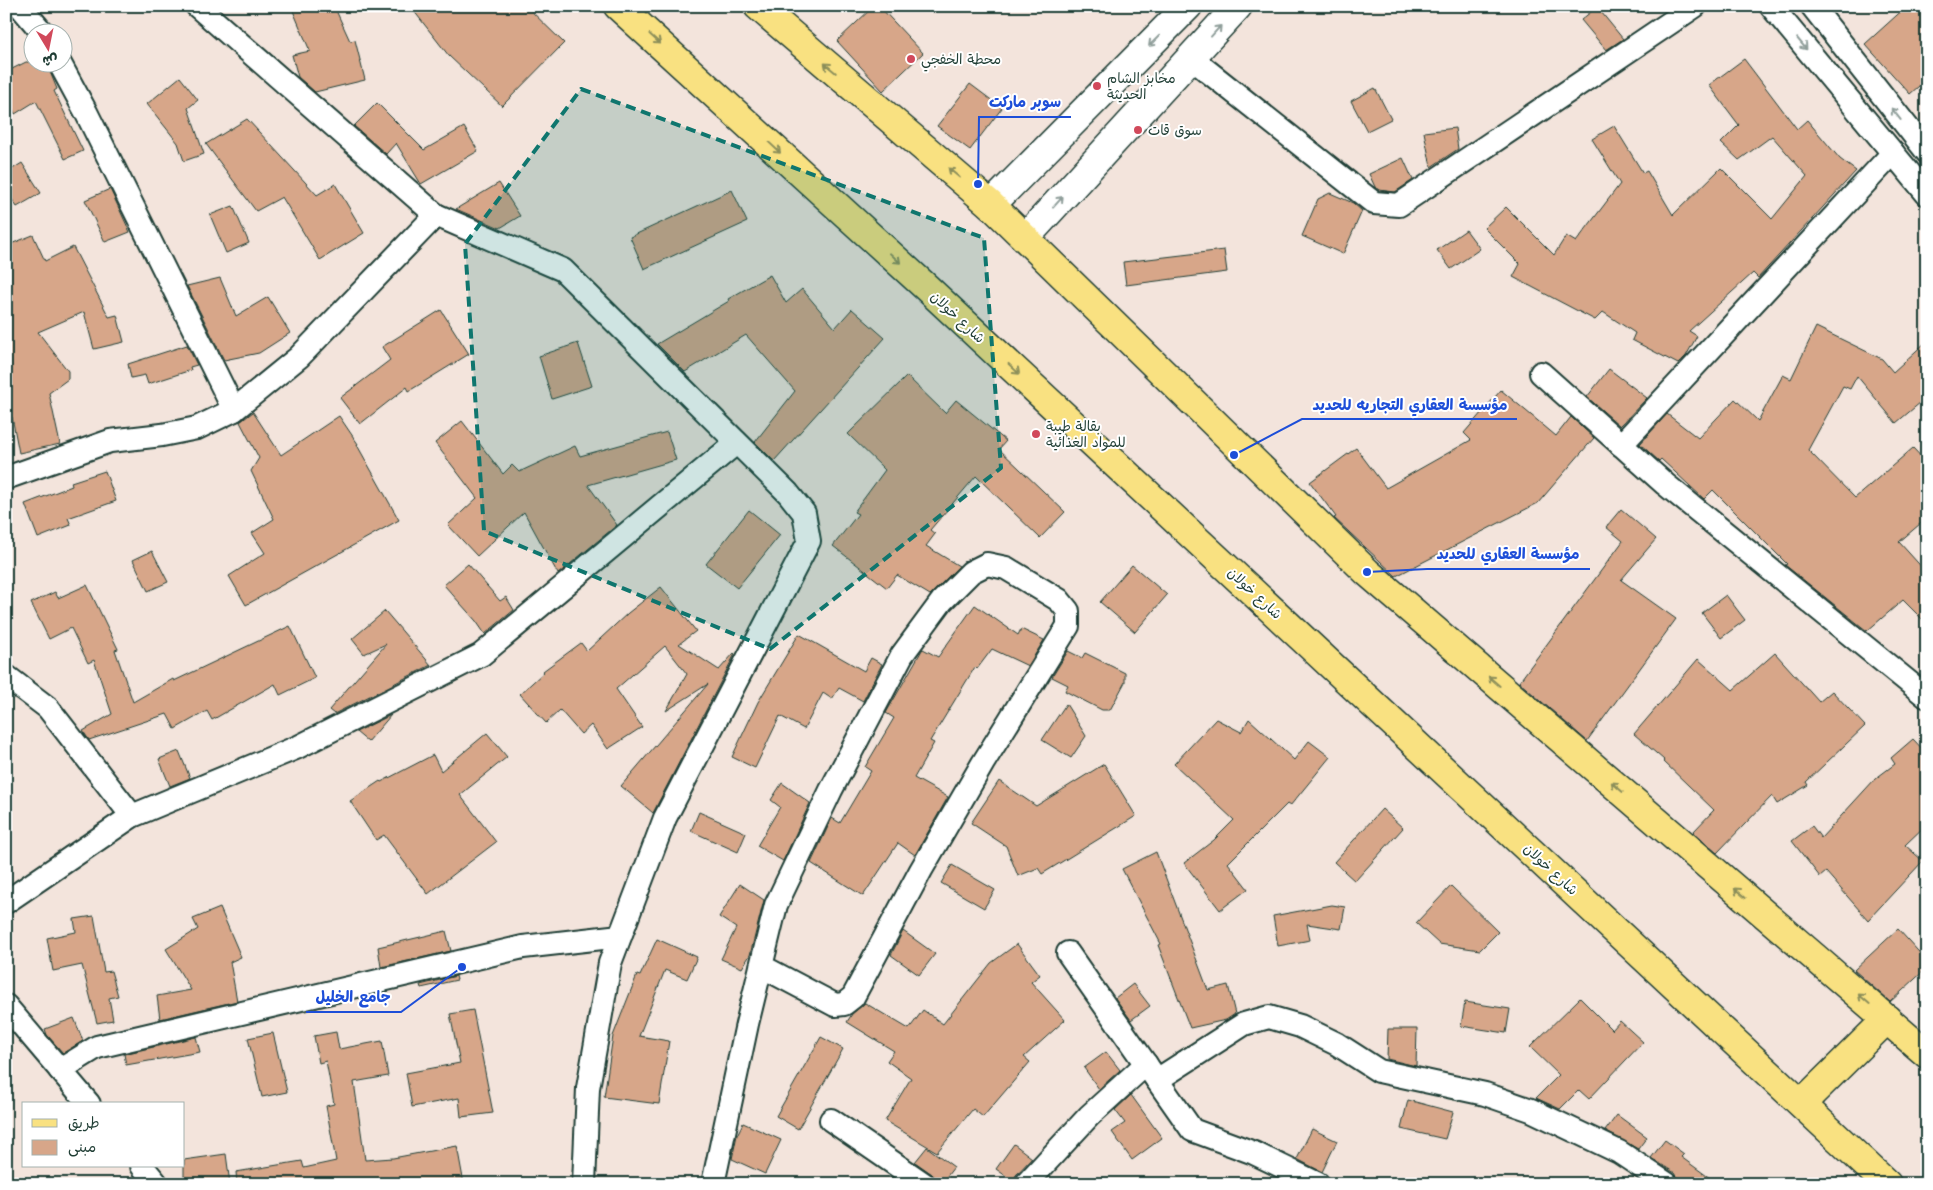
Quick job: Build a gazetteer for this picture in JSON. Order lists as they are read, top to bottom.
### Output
{
  "streets": {
    "main road": ["شارع خولان"]
  },
  "places": [
    "محطة الخفجي",
    "مخابز الشام الحديثة",
    "سوق قات",
    "سوبر ماركت",
    "بقالة طيبة للمواد الغذائية",
    "مؤسسة العقاري التجاريه للحديد",
    "مؤسسة العقاري للحديد",
    "جامع الخليل"
  ],
  "legend": ["طريق", "مبنى"],
  "north": "bottom"
}
